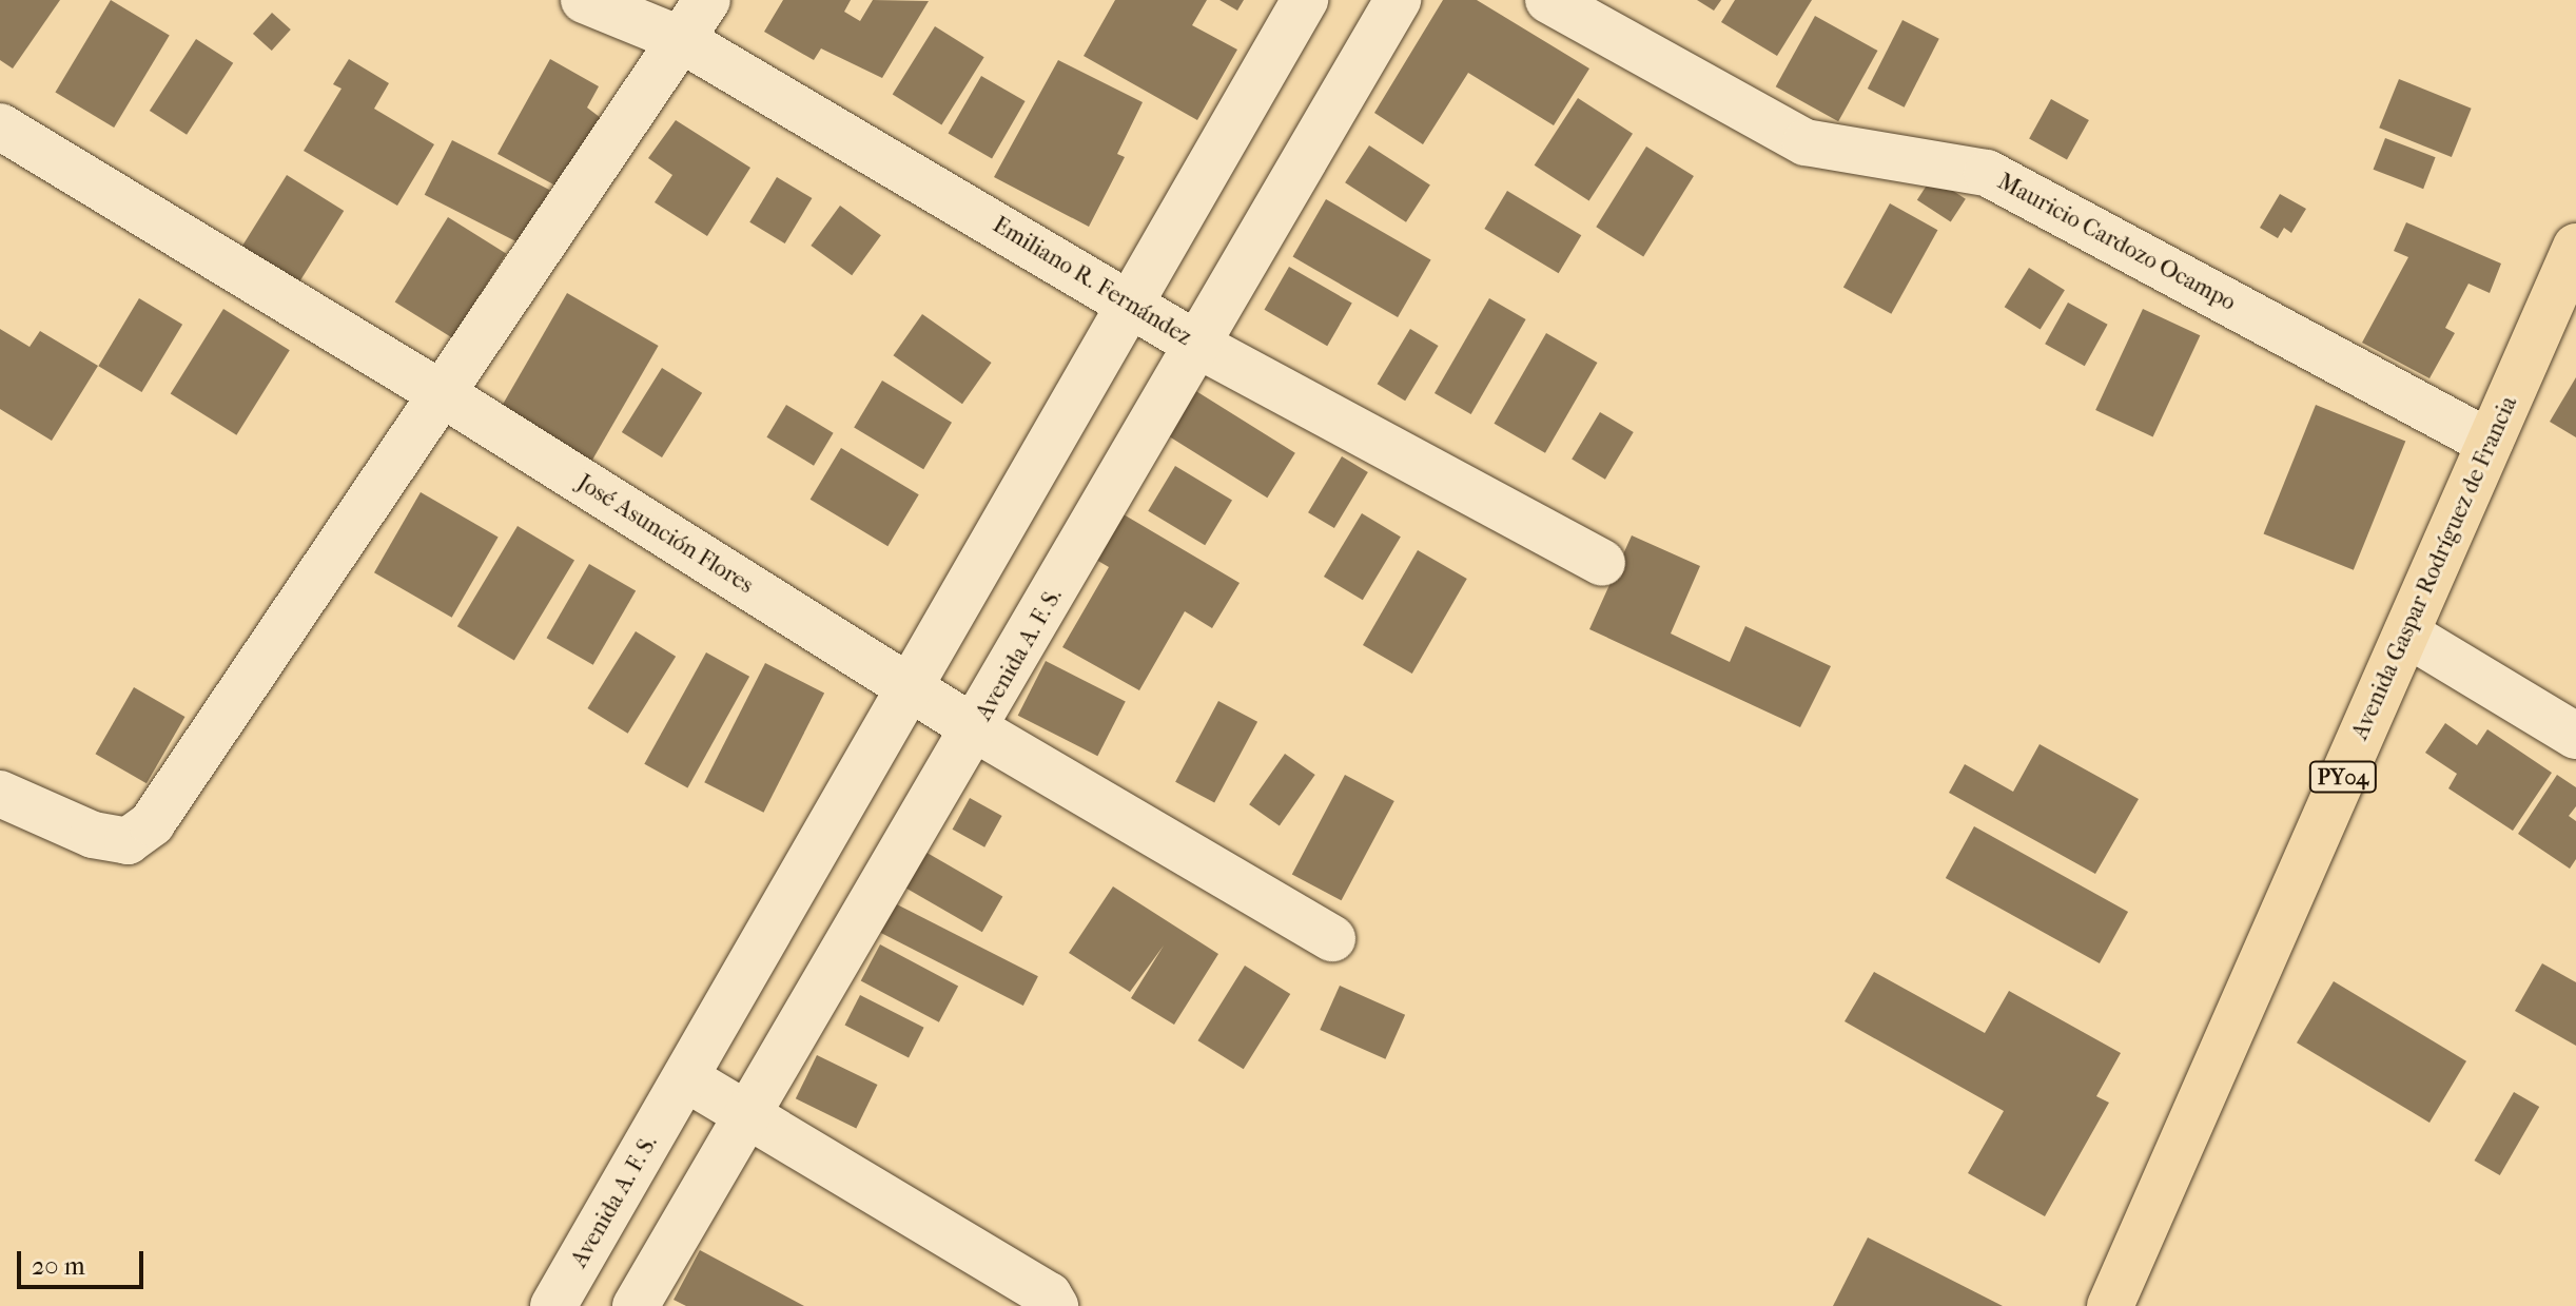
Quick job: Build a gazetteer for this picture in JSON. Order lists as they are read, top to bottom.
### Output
{
  "streets": {
    "main road": ["Avenida Gaspar Rodríguez de Francia", "PY04"],
    "street": [
      "Mauricio Cardozo Ocampo",
      "Emiliano R. Fernández",
      "José Asunción Flores",
      "Avenida A. F. S."
    ]
  },
  "crossings": [
    ["Mauricio Cardozo Ocampo", "Avenida Gaspar Rodríguez de Francia"],
    ["Emiliano R. Fernández", "Avenida A. F. S."],
    ["José Asunción Flores", "Avenida A. F. S."]
  ],
  "scale_bar": "20 m"
}
